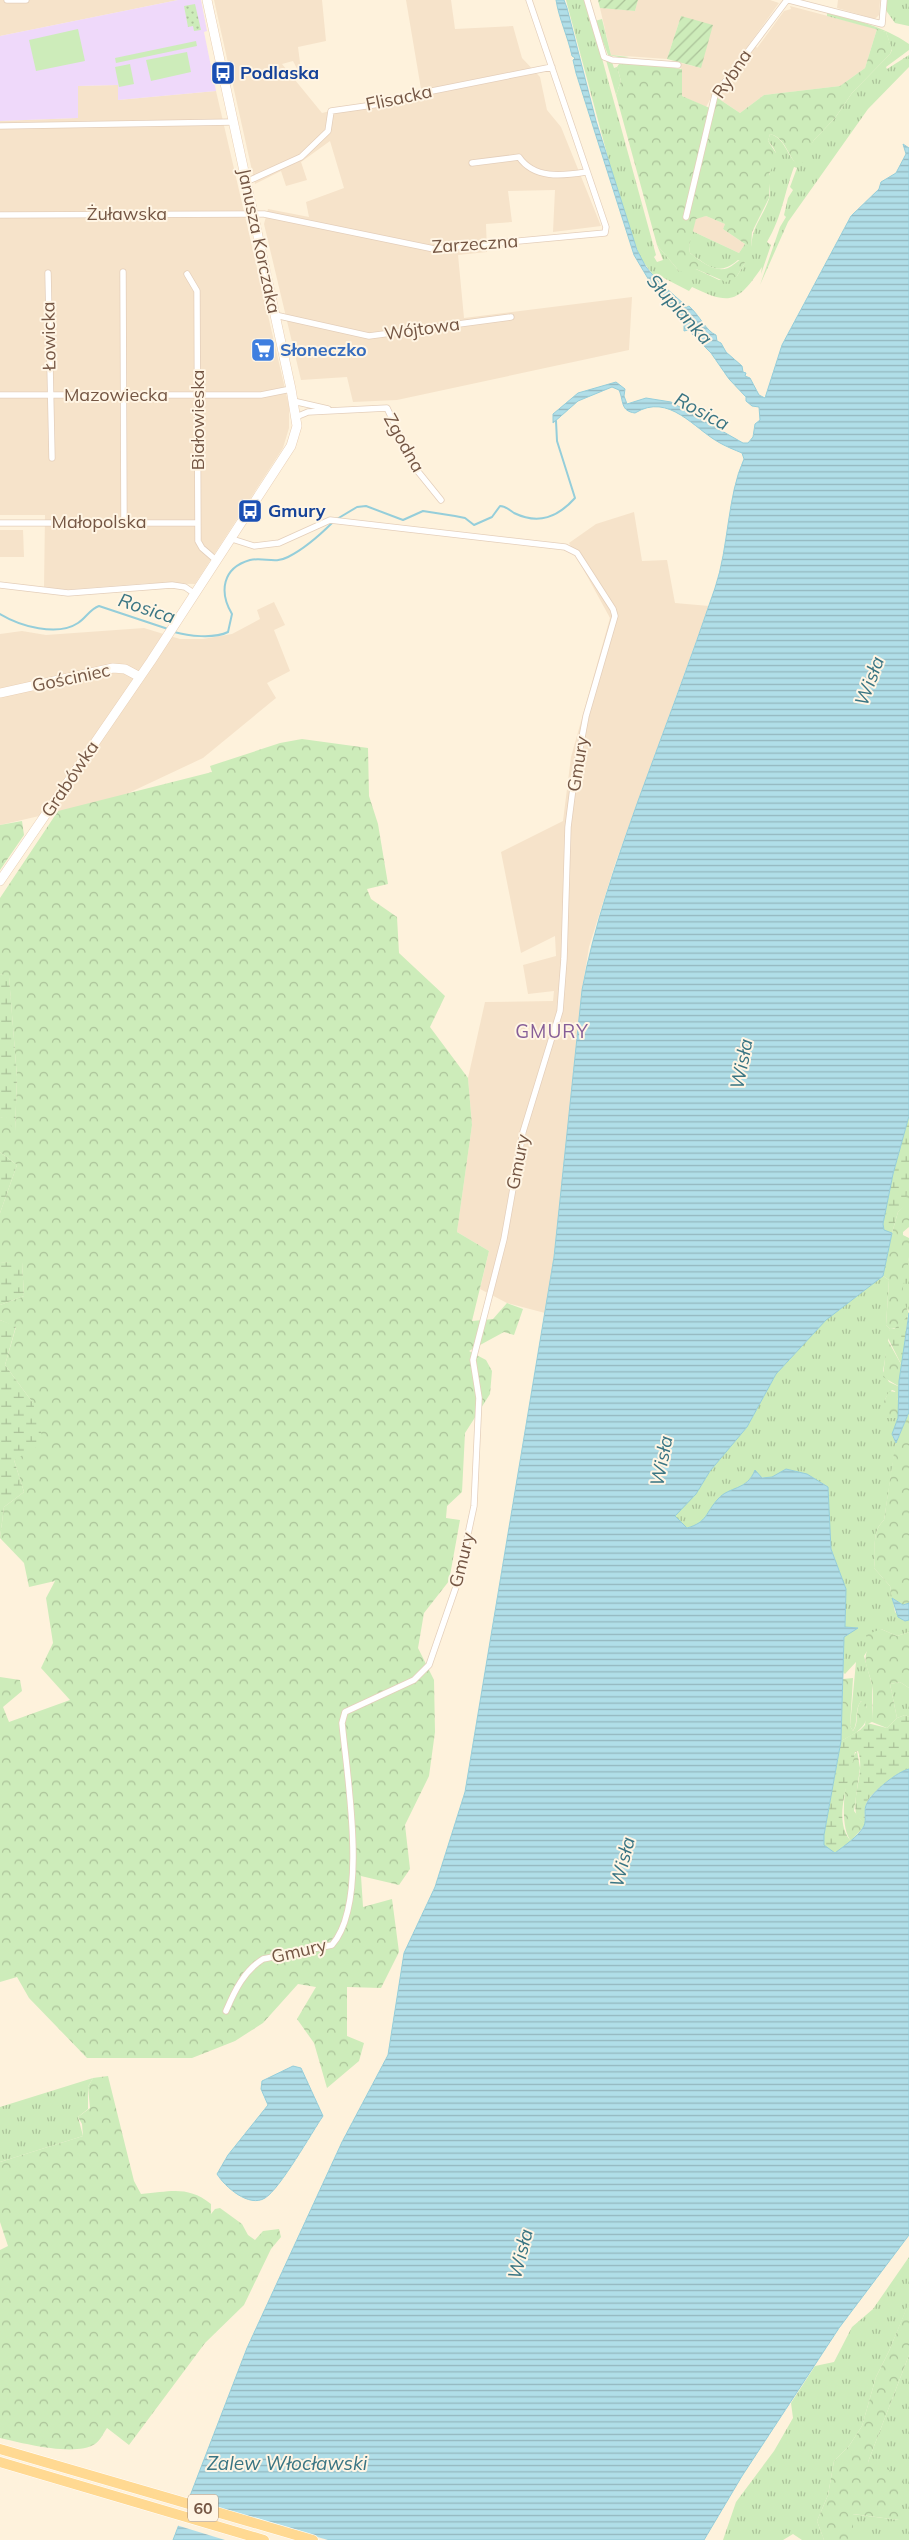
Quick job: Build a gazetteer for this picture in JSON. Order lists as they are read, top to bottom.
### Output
{
  "streets": {
    "main road": ["60"],
    "street": [
      "Rybna",
      "Flisacka",
      "Żuławska",
      "Janusza Korczaka",
      "Zarzeczna",
      "Wójtowa",
      "Łowicka",
      "Mazowiecka",
      "Białowieska",
      "Zgodna",
      "Małopolska",
      "Gościniec",
      "Gmury",
      "Grabówka"
    ]
  },
  "crossings": [
    ["Flisacka", "Janusza Korczaka"],
    ["Flisacka", "Zarzeczna"],
    ["Żuławska", "Janusza Korczaka"],
    ["Żuławska", "Zarzeczna"],
    ["Janusza Korczaka", "Zarzeczna"],
    ["Janusza Korczaka", "Wójtowa"],
    ["Janusza Korczaka", "Mazowiecka"],
    ["Janusza Korczaka", "Białowieska"],
    ["Janusza Korczaka", "Zgodna"],
    ["Janusza Korczaka", "Gościniec"],
    ["Janusza Korczaka", "Gmury"],
    ["Janusza Korczaka", "Grabówka"],
    ["Łowicka", "Mazowiecka"],
    ["Mazowiecka", "Białowieska"],
    ["Białowieska", "Małopolska"],
    ["Gościniec", "Grabówka"]
  ],
  "districts": ["GMURY"],
  "water": [
    "Słupianka",
    "Rosica",
    "Wisła",
    "Zalew Włocławski"
  ],
  "places": {
    "bus stop": ["Podlaska", "Gmury"],
    "supermarket": ["Słoneczko"]
  }
}
